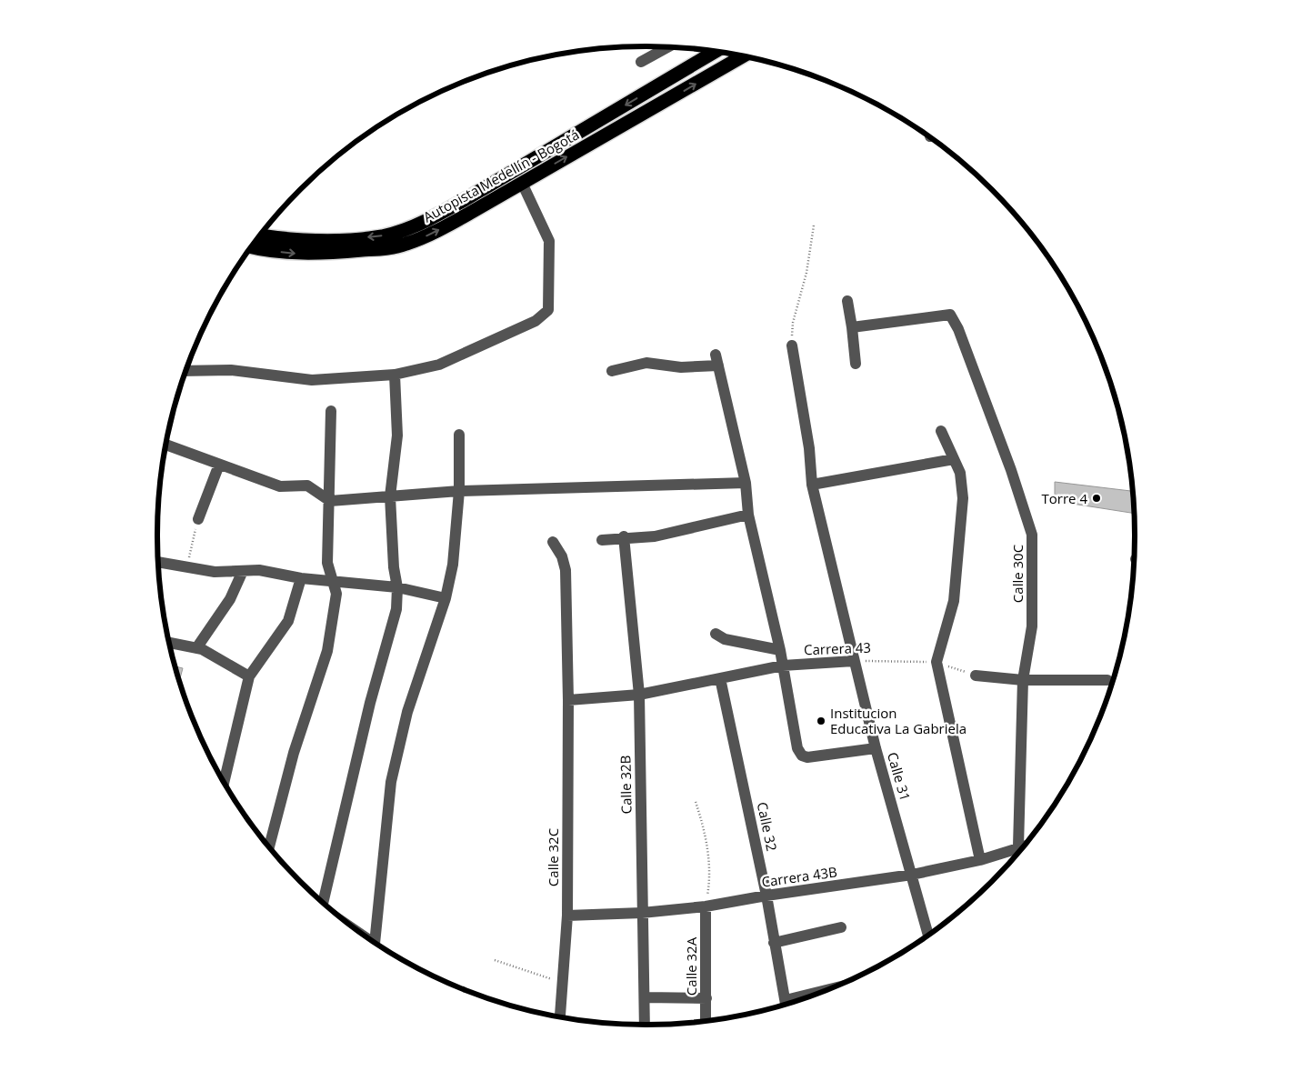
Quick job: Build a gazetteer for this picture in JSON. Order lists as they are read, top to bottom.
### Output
{
  "streets": {
    "highway": ["Autopista Medellín - Bogotá"],
    "street": [
      "Calle 30C",
      "Carrera 43",
      "Calle 31",
      "Calle 32B",
      "Calle 32",
      "Calle 32C",
      "Carrera 43B",
      "Calle 32A"
    ]
  },
  "crossings": [
    ["Calle 30C", "Carrera 43B"],
    ["Carrera 43", "Calle 31"],
    ["Carrera 43", "Calle 32B"],
    ["Carrera 43", "Calle 32"],
    ["Carrera 43", "Calle 32C"],
    ["Calle 31", "Carrera 43B"],
    ["Calle 32B", "Carrera 43B"],
    ["Calle 32", "Carrera 43B"],
    ["Calle 32C", "Carrera 43B"],
    ["Carrera 43B", "Calle 32A"]
  ],
  "places": ["Torre 4", "Institucion Educativa La Gabriela"]
}
